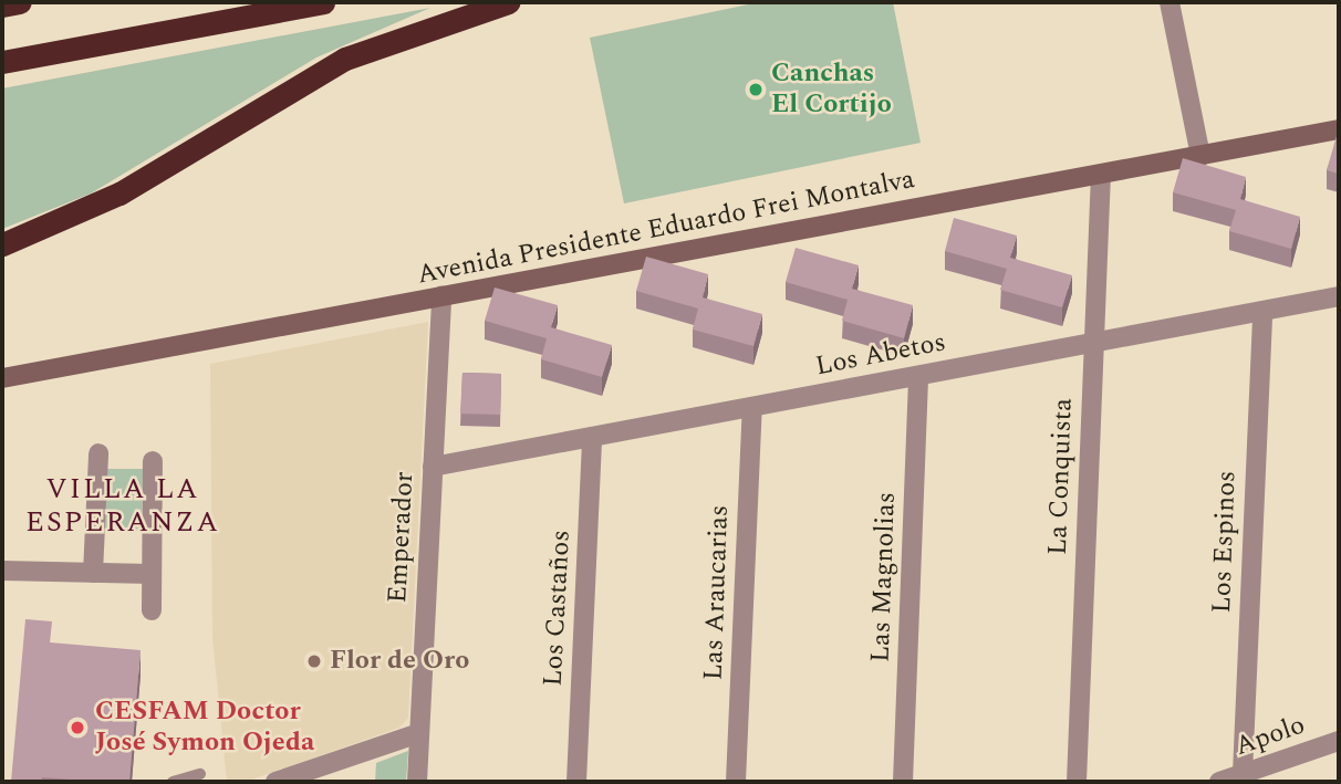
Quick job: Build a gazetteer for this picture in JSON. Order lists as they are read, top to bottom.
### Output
{
  "streets": {
    "main road": ["Avenida Presidente Eduardo Frei Montalva"],
    "street": [
      "Los Abetos",
      "La Conquista",
      "Emperador",
      "Los Espinos",
      "Las Magnolias",
      "Las Araucarias",
      "Los Castaños",
      "Apolo"
    ]
  },
  "crossings": [
    ["Avenida Presidente Eduardo Frei Montalva", "La Conquista"],
    ["Avenida Presidente Eduardo Frei Montalva", "Emperador"],
    ["Los Abetos", "La Conquista"],
    ["Los Abetos", "Emperador"],
    ["Los Abetos", "Los Espinos"],
    ["Los Abetos", "Las Magnolias"],
    ["Los Abetos", "Las Araucarias"],
    ["Los Abetos", "Los Castaños"],
    ["Los Espinos", "Apolo"]
  ],
  "districts": ["VILLA LA ESPERANZA"],
  "places": ["Canchas El Cortijo", "Flor de Oro", "CESFAM Doctor José Symon Ojeda"]
}
